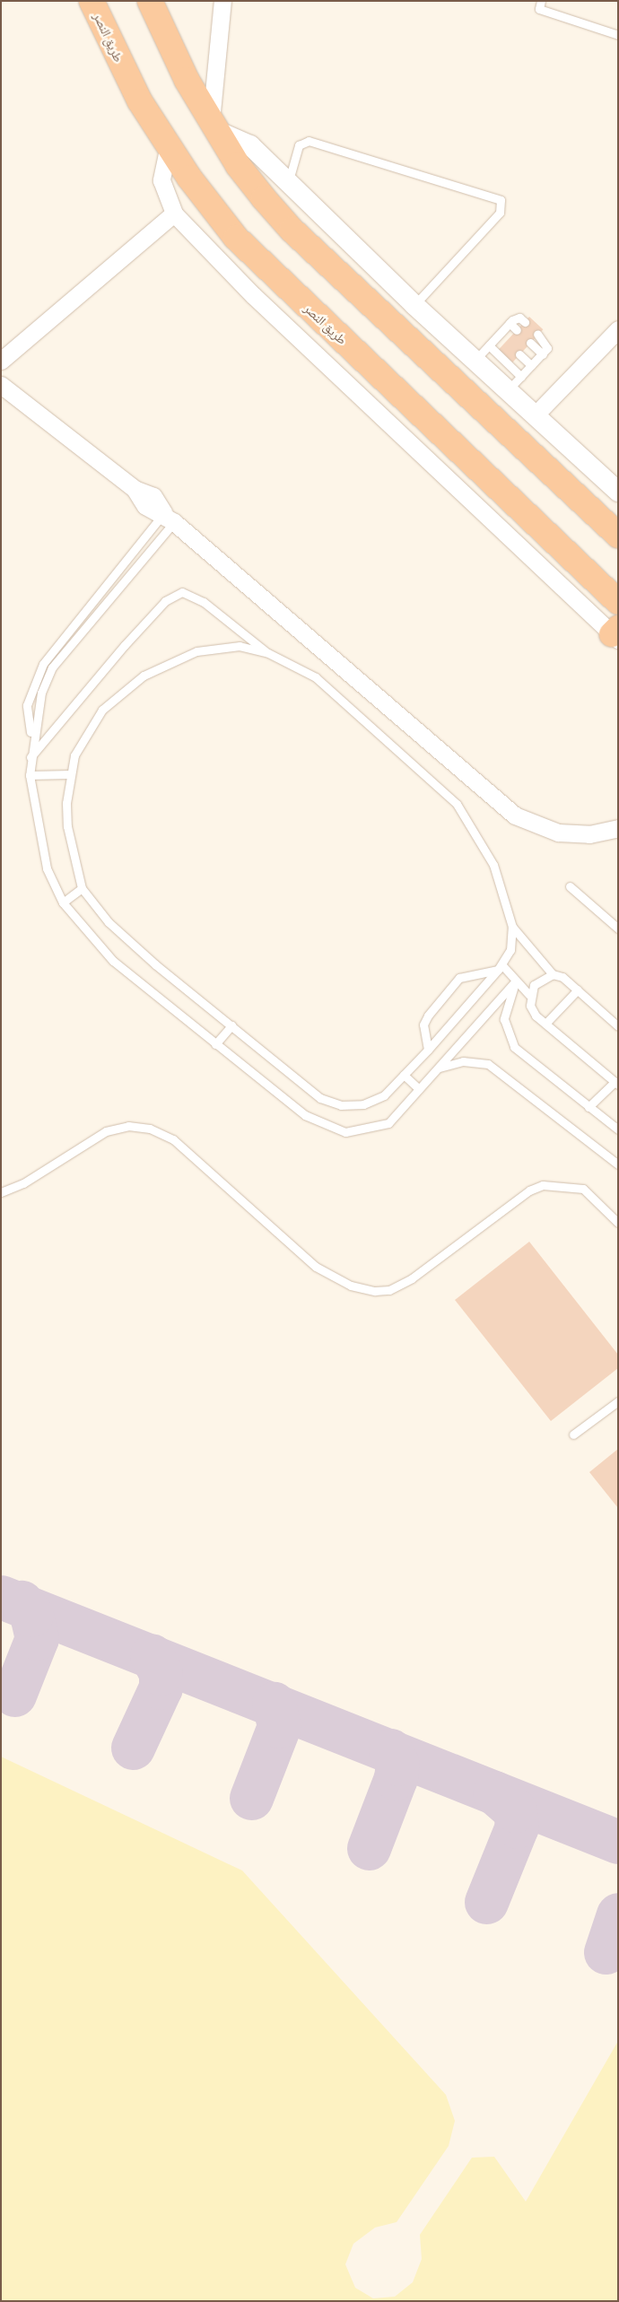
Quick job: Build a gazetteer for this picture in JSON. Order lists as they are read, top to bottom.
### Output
{
  "streets": {
    "highway": ["طريق النصر"]
  }
}
